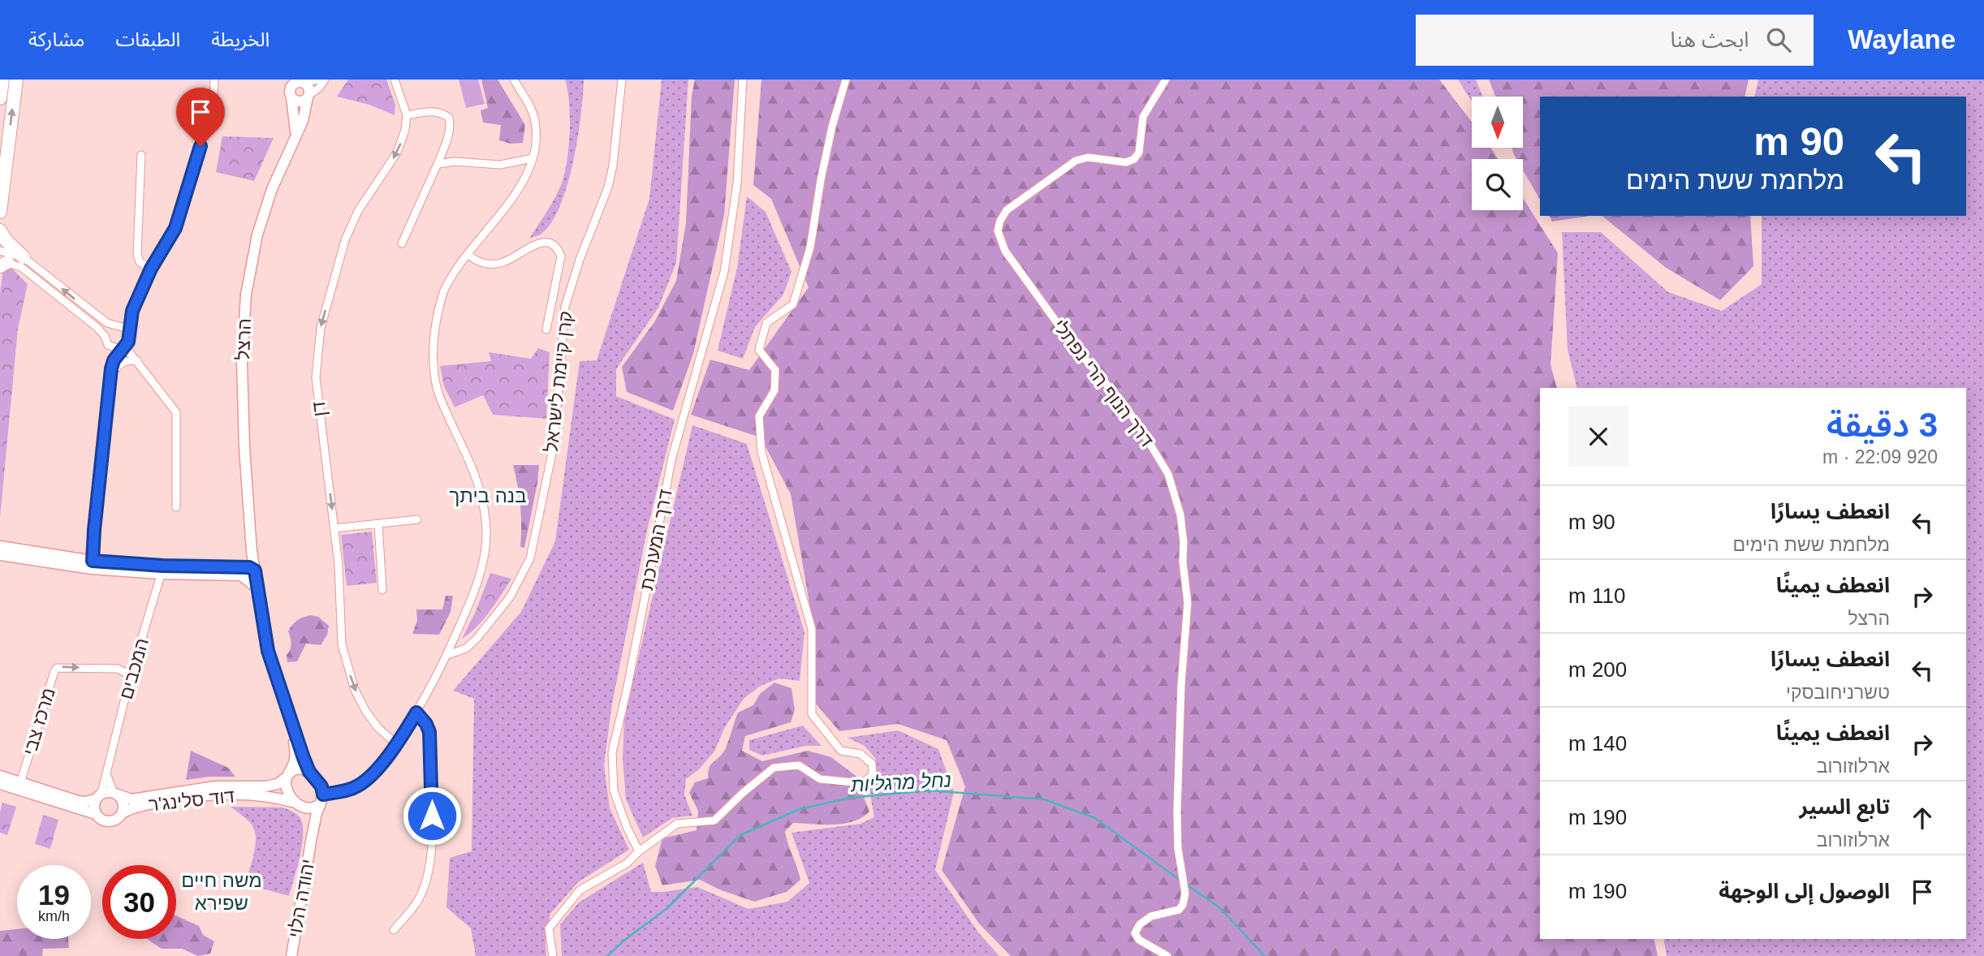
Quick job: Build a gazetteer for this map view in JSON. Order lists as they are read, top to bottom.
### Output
{
  "streets": {
    "street": [
      "הרצל",
      "קרן קיימת לישראל",
      "דרך הנוף הרי נפתלי",
      "דן",
      "דרך המערכת",
      "המכבים",
      "מרכז צבי",
      "דוד סלינג'ר",
      "יהודה הלוי"
    ]
  },
  "crossings": [
    ["הרצל", "דוד סלינג'ר"],
    ["הרצל", "יהודה הלוי"],
    ["המכבים", "מרכז צבי"],
    ["המכבים", "דוד סלינג'ר"],
    ["דוד סלינג'ר", "יהודה הלוי"]
  ],
  "one_way": ["דן"],
  "districts": ["בנה ביתך", "משה חיים שפירא"],
  "water": ["נחל מרגליות"],
  "north": "bottom",
  "page": {
    "header": "Waylane",
    "search": "ابحث هنا",
    "nav": ["الخريطة", "الطبقات", "مشاركة"],
    "turn": ["90 m", "מלחמת ששת הימים"],
    "heading": ["3 دقيقة", "920 m · 22:09"],
    "list": [
      {
        "name": "انعطف يسارًا",
        "note": "מלחמת ששת הימים",
        "value": "90 m"
      },
      {
        "name": "انعطف يمينًا",
        "note": "הרצל",
        "value": "110 m"
      },
      {
        "name": "انعطف يسارًا",
        "note": "טשרניחובסקי",
        "value": "200 m"
      },
      {
        "name": "انعطف يمينًا",
        "note": "ארלוזורוב",
        "value": "140 m"
      },
      {
        "name": "تابع السير",
        "note": "ארלוזורוב",
        "value": "190 m"
      },
      {
        "name": "الوصول إلى الوجهة",
        "value": "190 m"
      }
    ],
    "speed": "19 km/h",
    "limit": "30"
  }
}
